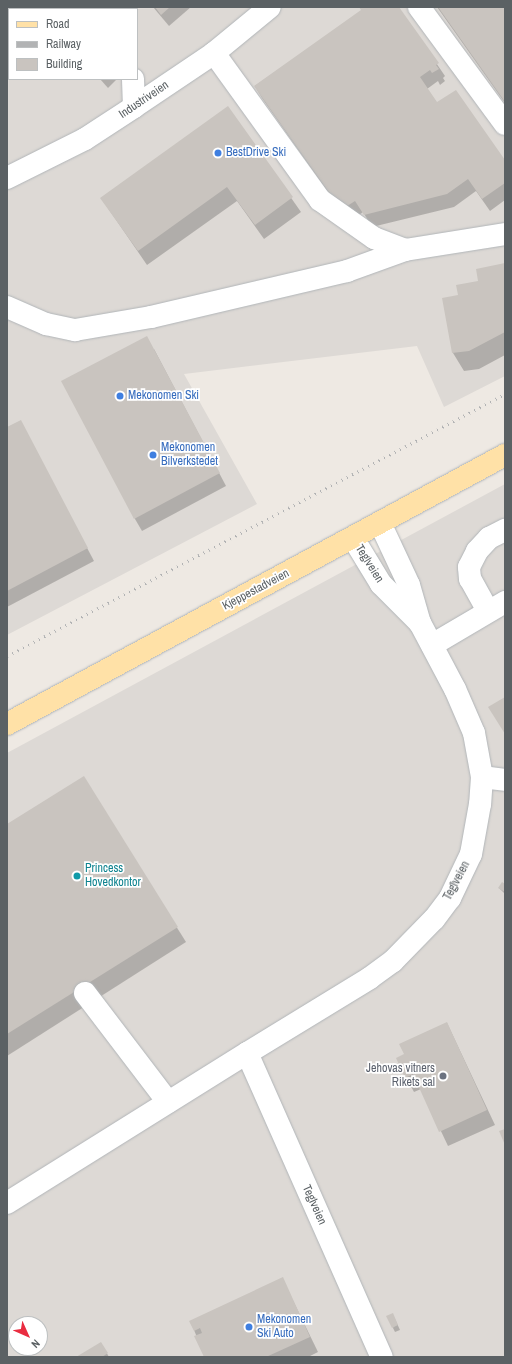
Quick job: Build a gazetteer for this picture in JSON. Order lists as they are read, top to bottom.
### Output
{
  "streets": {
    "main road": ["Kjeppestadveien"],
    "street": ["Industriveien", "Teglveien"]
  },
  "crossings": [
    ["Teglveien", "Kjeppestadveien"]
  ],
  "places": [
    "BestDrive Ski",
    "Mekonomen Ski",
    "Mekonomen Bilverkstedet",
    "Princess Hovedkontor",
    "Jehovas vitners Rikets sal",
    "Mekonomen Ski Auto"
  ],
  "legend": ["Road", "Railway", "Building"],
  "north": "bottom right"
}
